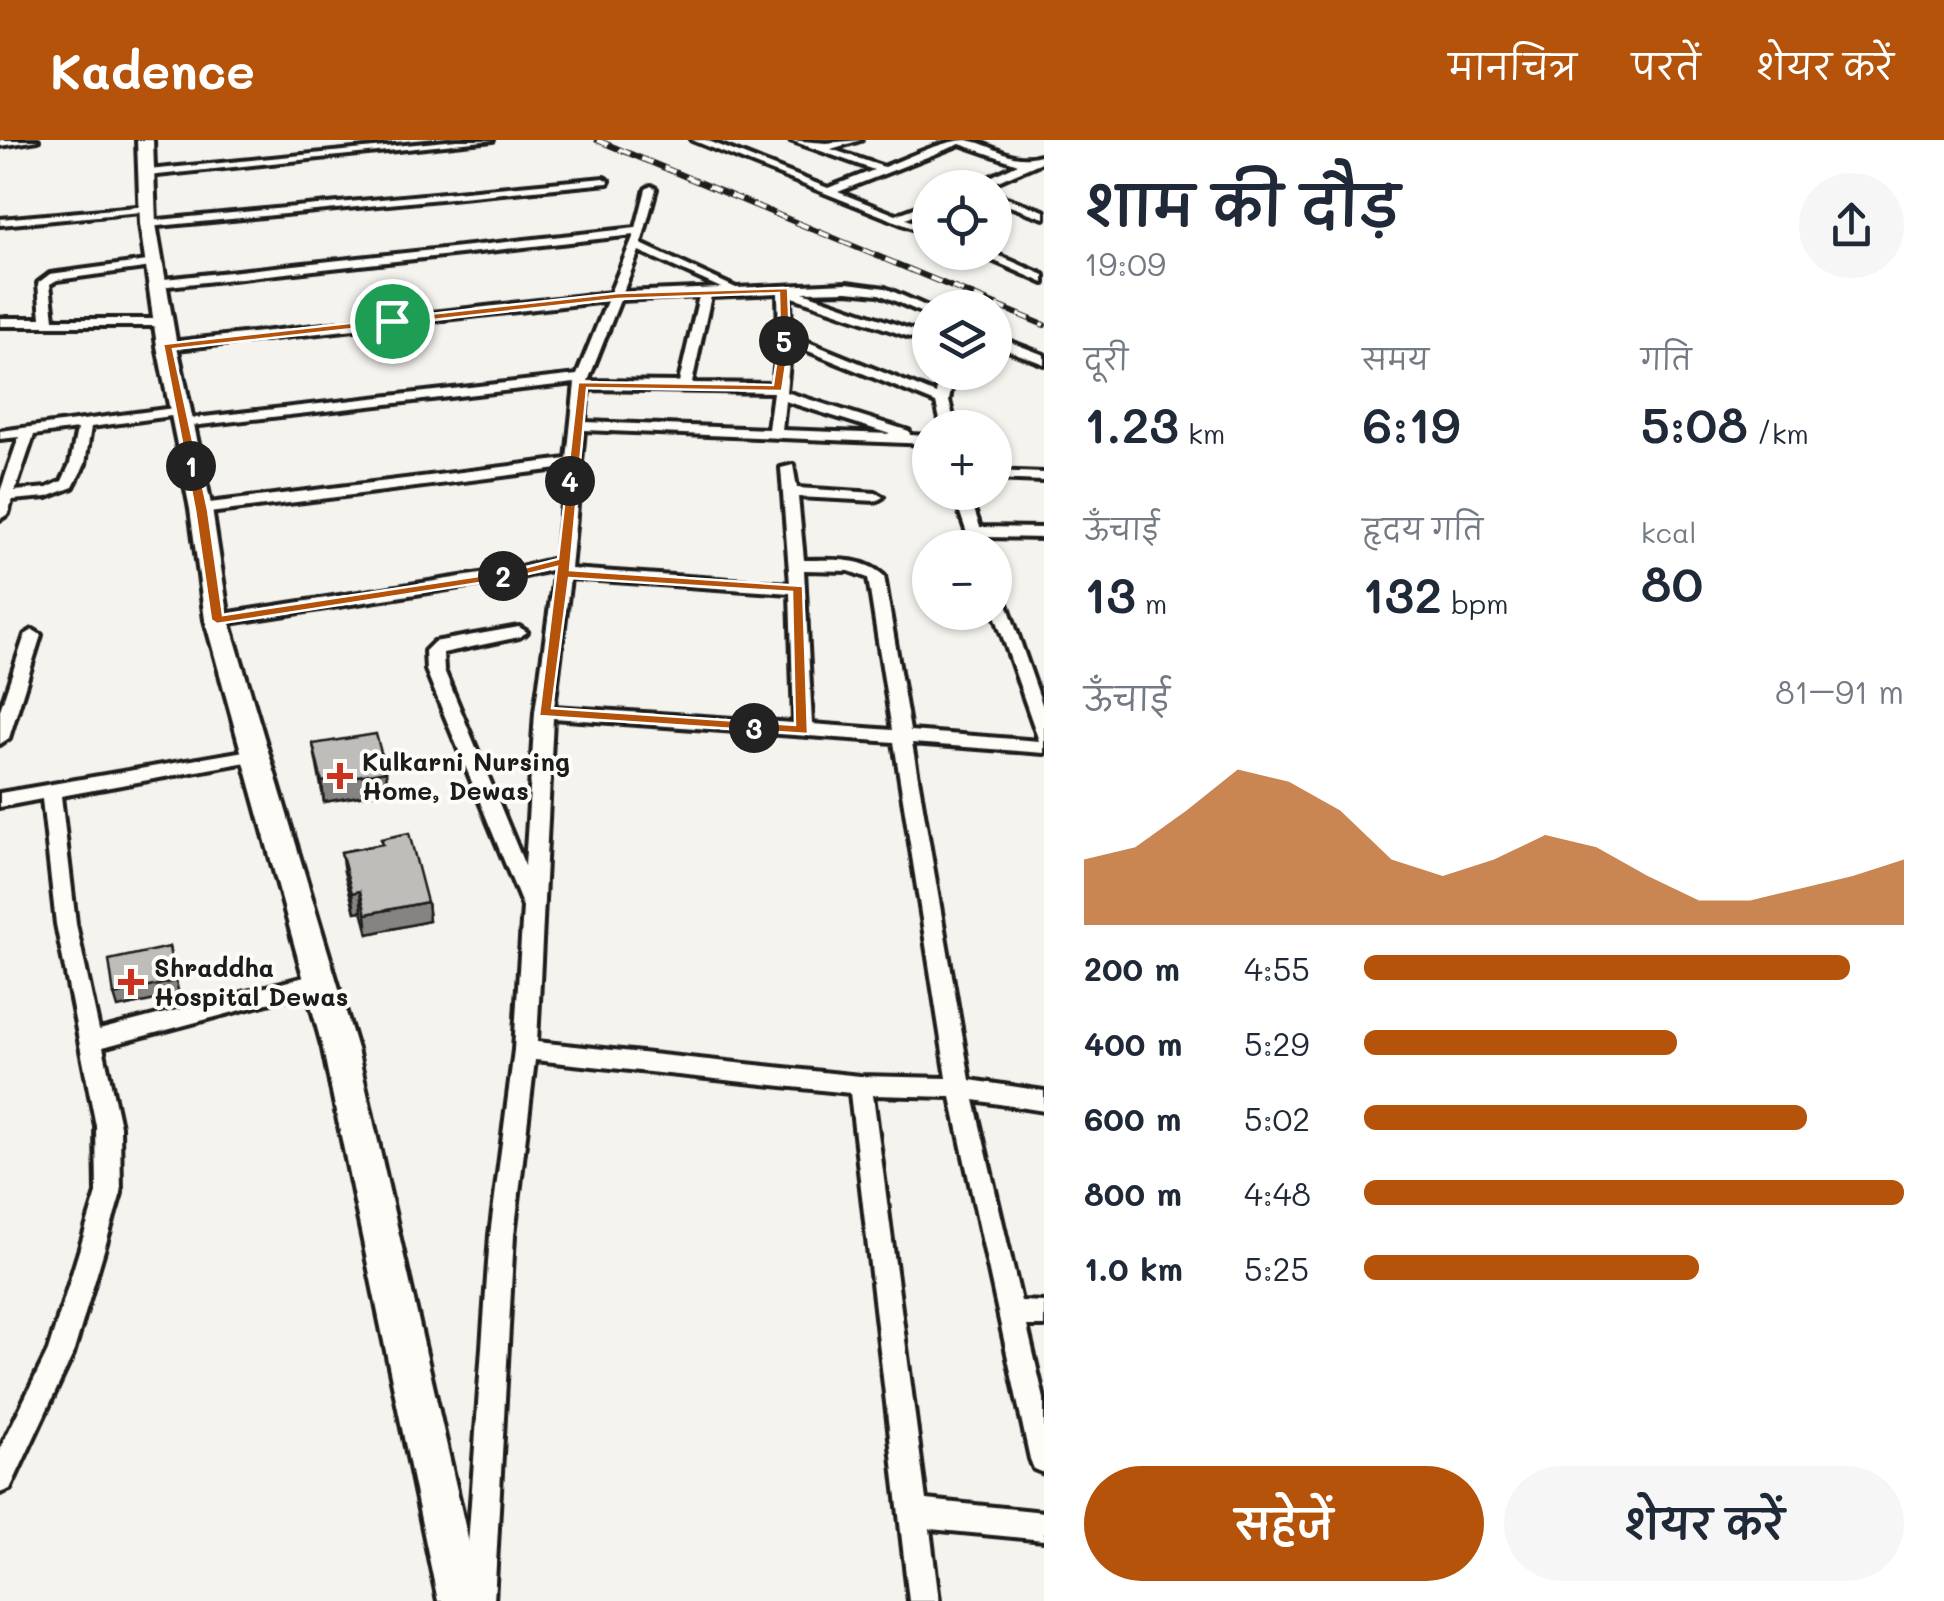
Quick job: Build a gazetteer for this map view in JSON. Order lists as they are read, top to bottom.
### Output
{
  "places": {
    "health": ["Kulkarni Nursing Home, Dewas", "Shraddha Hospital Dewas"]
  },
  "page": {
    "header": "Kadence",
    "nav": ["मानचित्र", "परतें", "शेयर करें"],
    "heading": ["शाम की दौड़", "19:09"],
    "map_buttons": ["+", "−"],
    "stats": [
      ["दूरी", "1.23 km"],
      ["समय", "6:19"],
      ["गति", "5:08 /km"],
      ["ऊँचाई", "13 m"],
      ["हृदय गति", "132 bpm"],
      ["kcal", "80"]
    ],
    "pins": [
      "5",
      "1",
      "4",
      "2",
      "3"
    ],
    "chart": ["ऊँचाई", "81–91 m"],
    "list": [
      {
        "name": "200 m",
        "note": "4:55"
      },
      {
        "name": "400 m",
        "note": "5:29"
      },
      {
        "name": "600 m",
        "note": "5:02"
      },
      {
        "name": "800 m",
        "note": "4:48"
      },
      {
        "name": "1.0 km",
        "note": "5:25"
      }
    ],
    "buttons": ["सहेजें", "शेयर करें"]
  }
}
